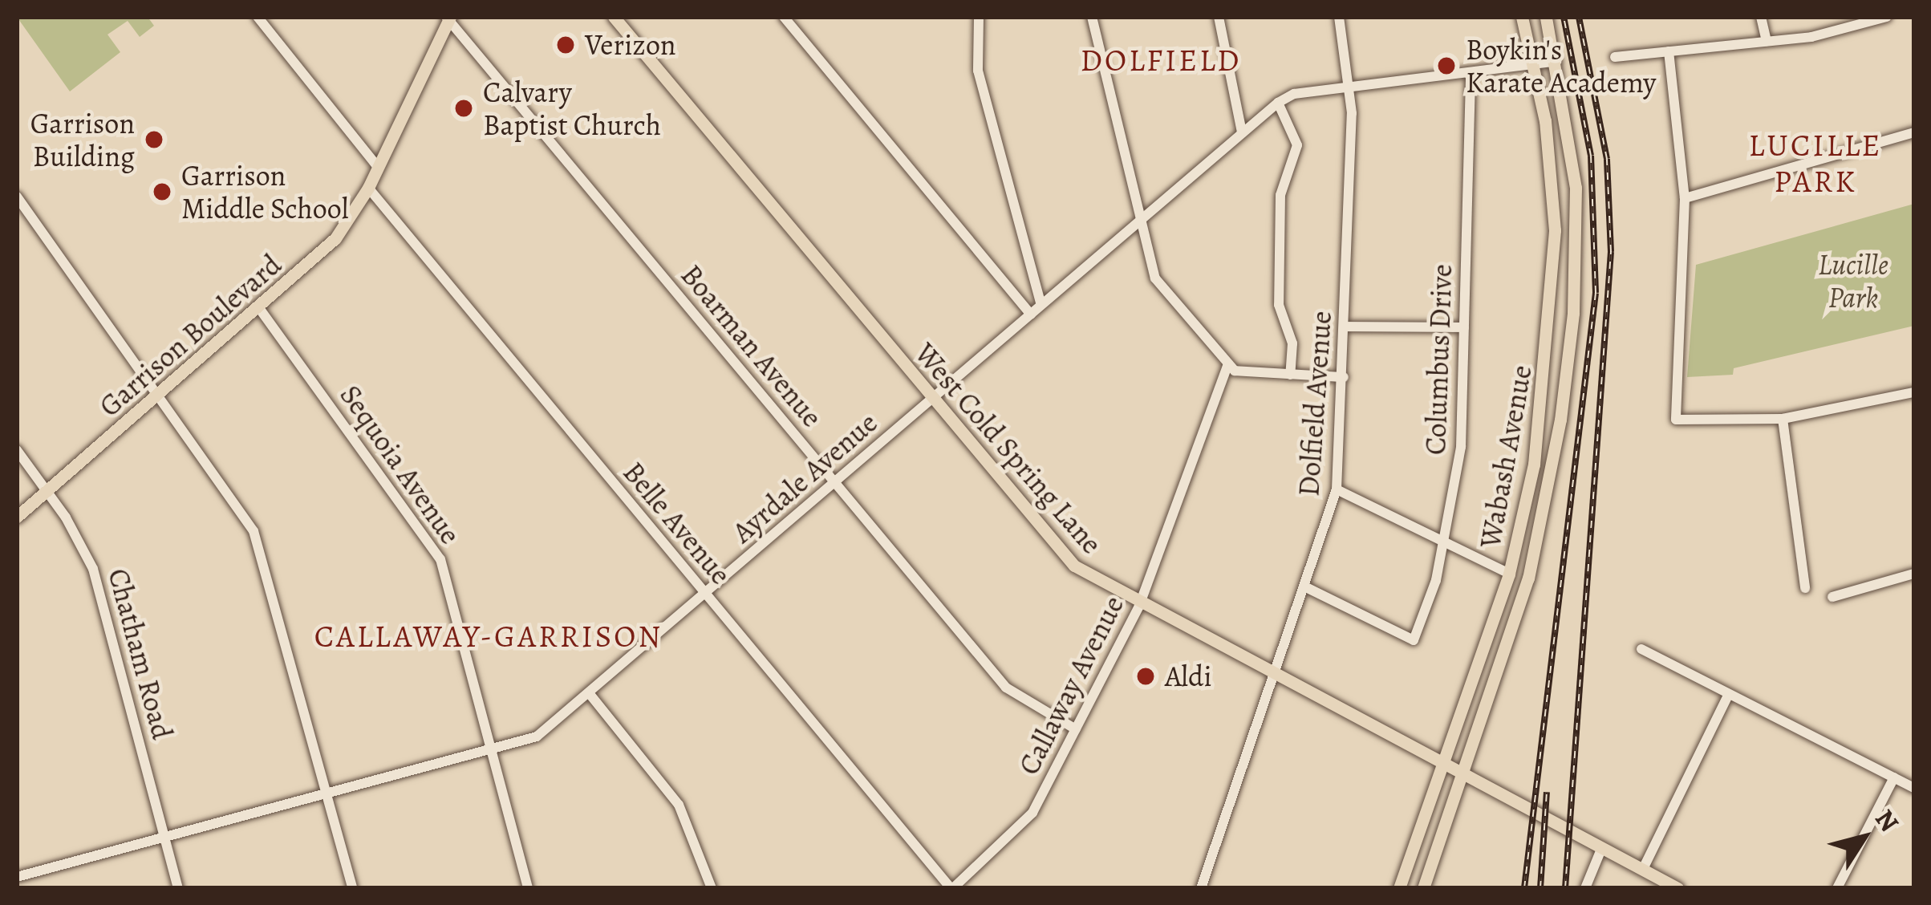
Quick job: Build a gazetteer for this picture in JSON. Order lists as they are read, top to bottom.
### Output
{
  "streets": {
    "main road": ["Garrison Boulevard", "West Cold Spring Lane", "Wabash Avenue"],
    "street": [
      "Boarman Avenue",
      "Columbus Drive",
      "Dolfield Avenue",
      "Sequoia Avenue",
      "Ayrdale Avenue",
      "Belle Avenue",
      "Chatham Road",
      "Callaway Avenue"
    ]
  },
  "crossings": [
    ["Garrison Boulevard", "Boarman Avenue"],
    ["Garrison Boulevard", "Sequoia Avenue"],
    ["Garrison Boulevard", "Belle Avenue"],
    ["Garrison Boulevard", "Chatham Road"],
    ["Boarman Avenue", "Ayrdale Avenue"],
    ["Boarman Avenue", "Callaway Avenue"],
    ["Columbus Drive", "Dolfield Avenue"],
    ["Columbus Drive", "Ayrdale Avenue"],
    ["Dolfield Avenue", "West Cold Spring Lane"],
    ["Dolfield Avenue", "Ayrdale Avenue"],
    ["West Cold Spring Lane", "Wabash Avenue"],
    ["West Cold Spring Lane", "Ayrdale Avenue"],
    ["West Cold Spring Lane", "Callaway Avenue"],
    ["Wabash Avenue", "Ayrdale Avenue"],
    ["Sequoia Avenue", "Ayrdale Avenue"],
    ["Ayrdale Avenue", "Belle Avenue"],
    ["Ayrdale Avenue", "Chatham Road"],
    ["Belle Avenue", "Callaway Avenue"]
  ],
  "districts": ["DOLFIELD", "LUCILLE PARK", "CALLAWAY-GARRISON"],
  "parks": ["Lucille Park"],
  "places": [
    "Verizon",
    "Boykin's Karate Academy",
    "Calvary Baptist Church",
    "Garrison Building",
    "Garrison Middle School",
    "Aldi"
  ],
  "north": "top right"
}
